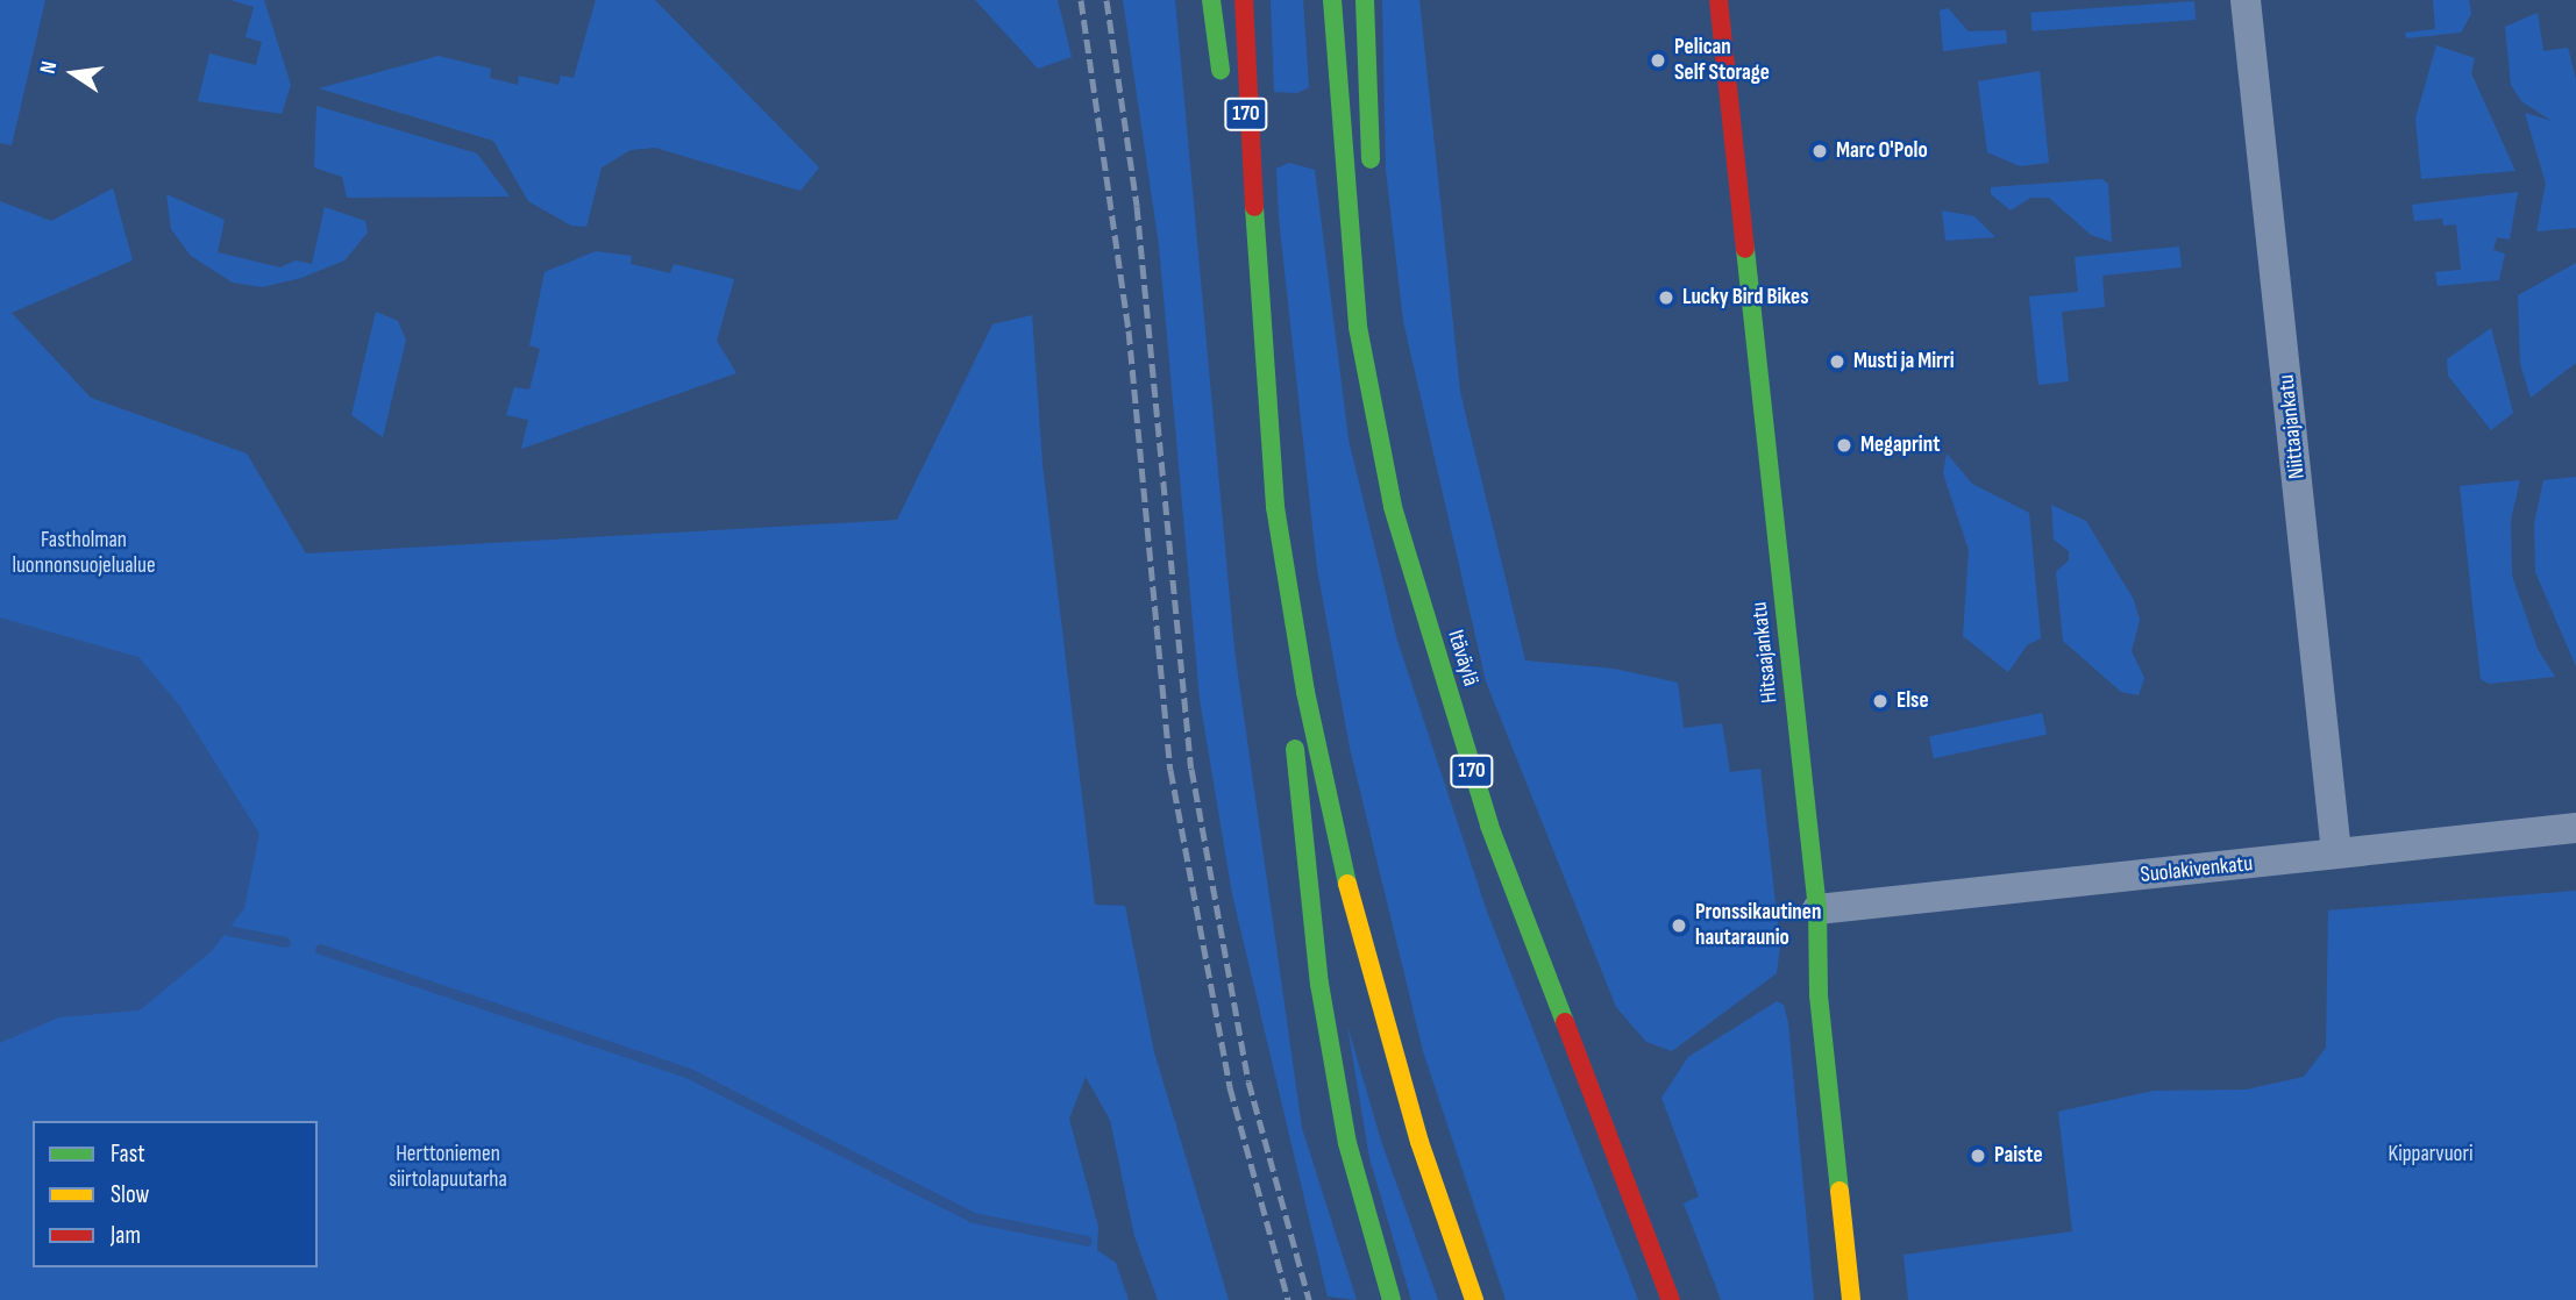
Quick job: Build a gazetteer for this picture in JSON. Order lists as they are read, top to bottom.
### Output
{
  "streets": {
    "main road": ["170", "Hitsaajankatu", "Itäväylä"],
    "street": ["Niittaajankatu", "Suolakivenkatu"]
  },
  "crossings": [
    ["Niittaajankatu", "Suolakivenkatu"],
    ["Hitsaajankatu", "Suolakivenkatu"]
  ],
  "parks": ["Fastholman luonnonsuojelualue", "Herttoniemen siirtolapuutarha", "Kipparvuori"],
  "places": [
    "Pelican Self Storage",
    "Marc O'Polo",
    "Lucky Bird Bikes",
    "Musti ja Mirri",
    "Megaprint",
    "Else",
    "Pronssikautinen hautaraunio",
    "Paiste"
  ],
  "legend": ["Fast", "Slow", "Jam"],
  "north": "left"
}
